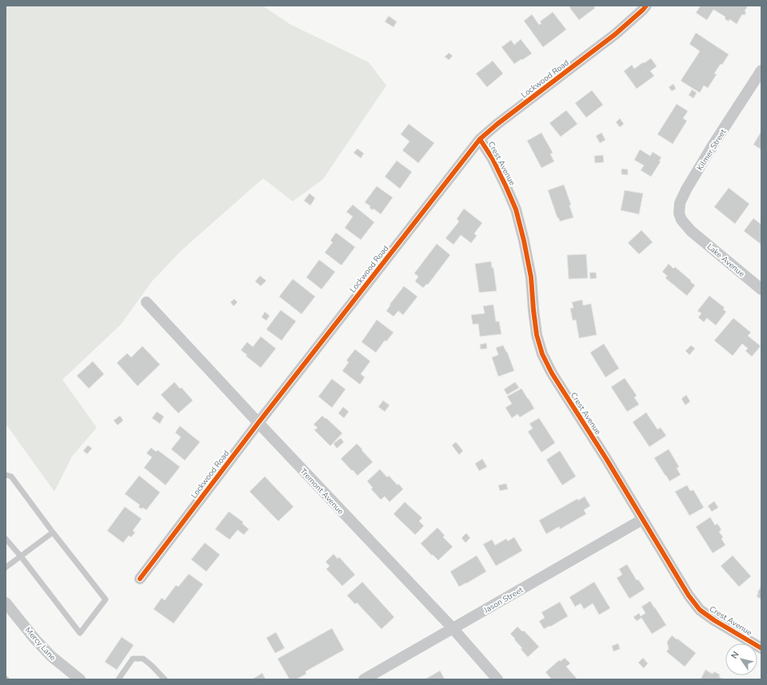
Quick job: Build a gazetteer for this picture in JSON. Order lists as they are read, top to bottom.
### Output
{
  "streets": {
    "street": [
      "Lockwood Road",
      "Kilmer Street",
      "Crest Avenue",
      "Lake Avenue",
      "Tremont Avenue",
      "Jason Street",
      "Mercy Lane"
    ]
  },
  "crossings": [
    ["Lockwood Road", "Crest Avenue"],
    ["Lockwood Road", "Tremont Avenue"],
    ["Kilmer Street", "Lake Avenue"],
    ["Crest Avenue", "Jason Street"],
    ["Tremont Avenue", "Jason Street"]
  ],
  "north": "top left"
}
